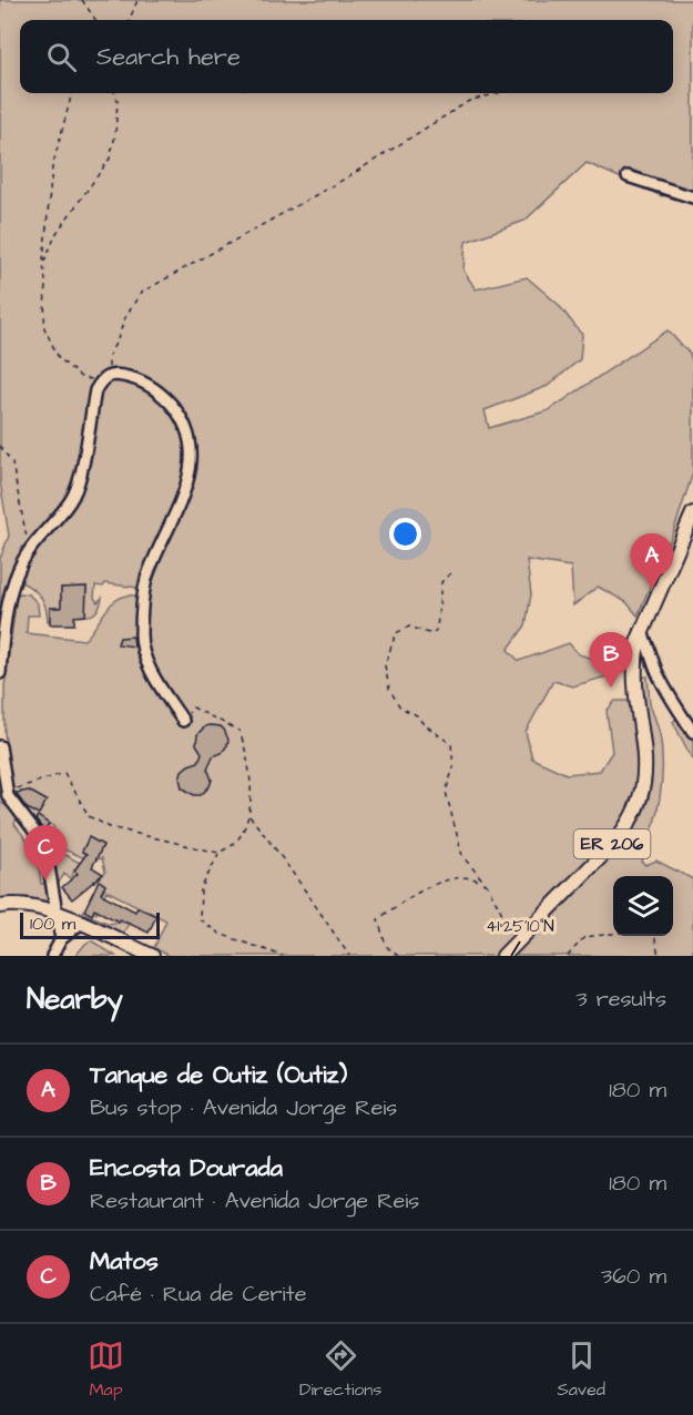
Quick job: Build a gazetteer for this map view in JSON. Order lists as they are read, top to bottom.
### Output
{
  "streets": {
    "main road": ["ER 206"]
  },
  "scale_bar": "100 m",
  "page": {
    "search": "Search here",
    "pins": ["A", "B", "C"],
    "scale": "100 m",
    "heading": ["Nearby", "3 results"],
    "list": [
      {
        "mark": "A",
        "name": "Tanque de Outiz (Outiz)",
        "note": "Bus stop · Avenida Jorge Reis",
        "value": "180 m"
      },
      {
        "mark": "B",
        "name": "Encosta Dourada",
        "note": "Restaurant · Avenida Jorge Reis",
        "value": "180 m"
      },
      {
        "mark": "C",
        "name": "Matos",
        "note": "Café · Rua de Cerite",
        "value": "360 m"
      }
    ],
    "nav": ["Map", "Directions", "Saved"]
  },
  "coordinates": ["41°25'10\"N"]
}
